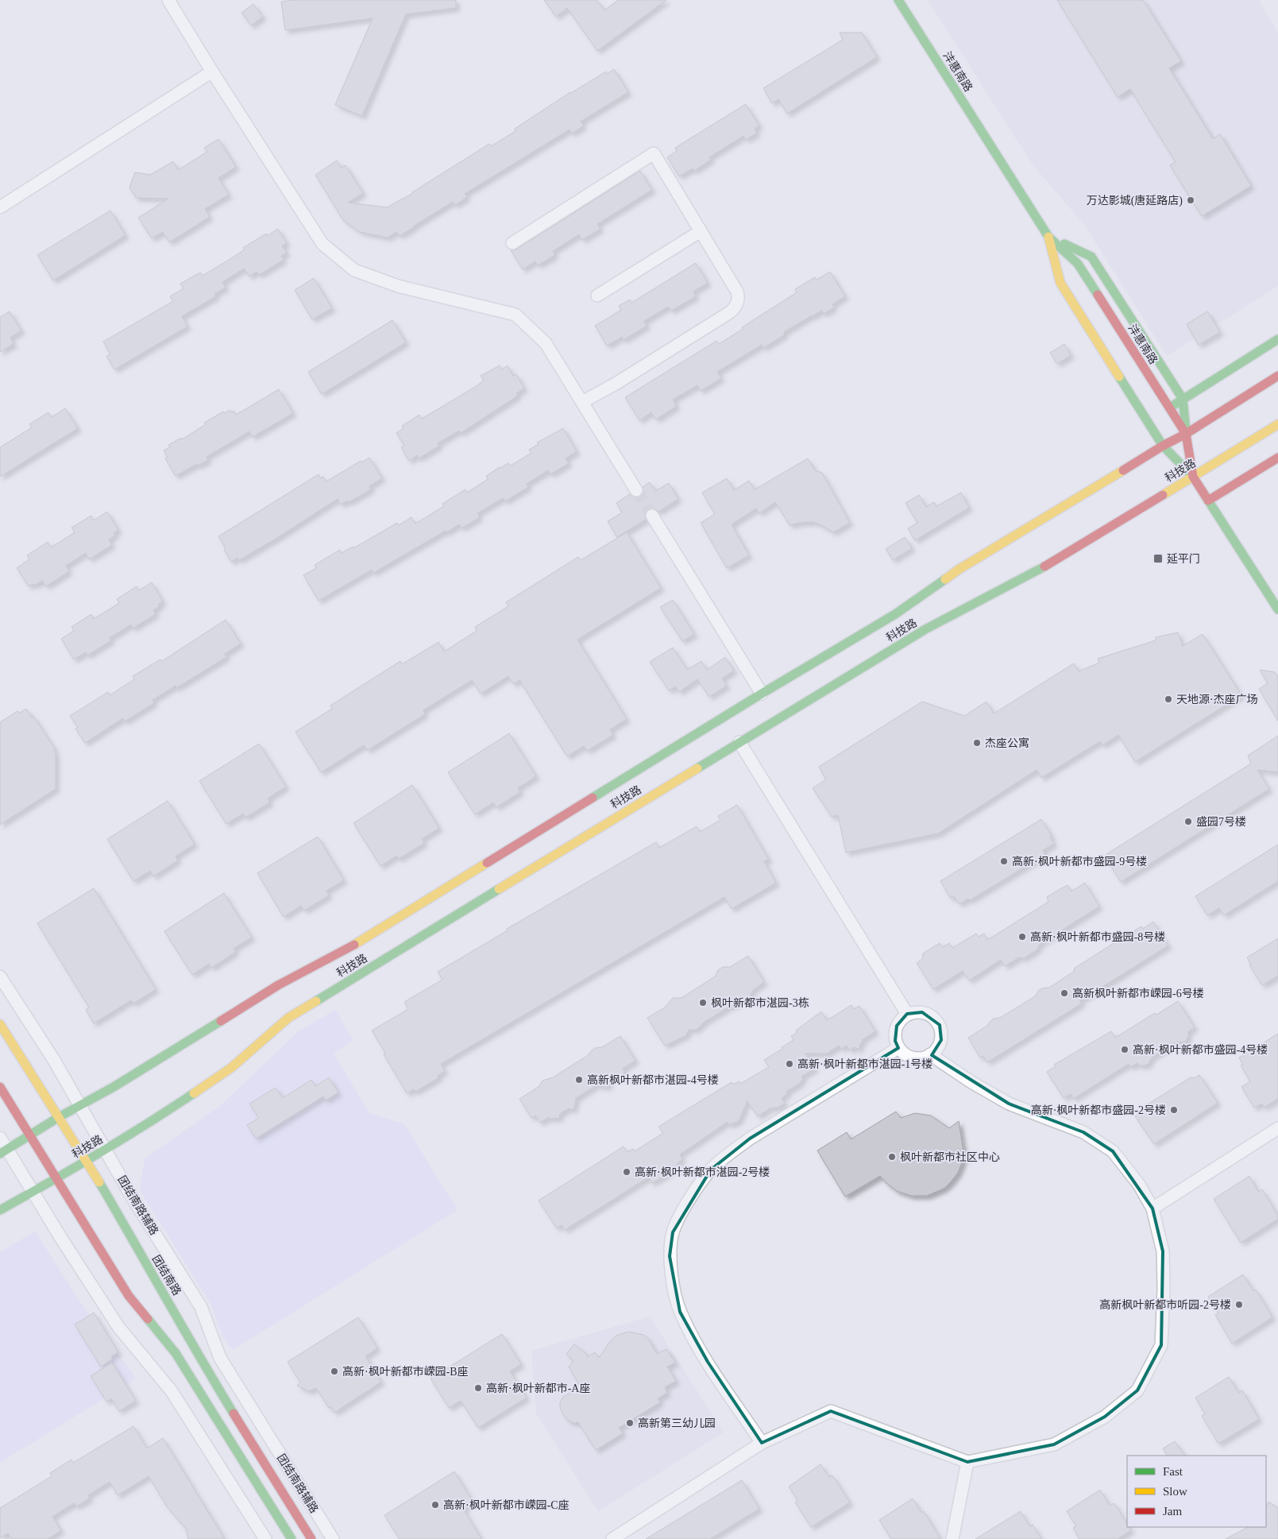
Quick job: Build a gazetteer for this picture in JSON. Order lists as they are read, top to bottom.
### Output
{
  "streets": {
    "main road": ["沣惠南路", "科技路", "团结南路"],
    "street": ["团结南路辅路"]
  },
  "crossings": [
    ["沣惠南路", "科技路"],
    ["科技路", "团结南路辅路"],
    ["科技路", "团结南路"]
  ],
  "places": {
    "other": [
      "万达影城(唐延路店)",
      "天地源·杰座广场",
      "杰座公寓",
      "盛园7号楼",
      "高新·枫叶新都市盛园-9号楼",
      "高新·枫叶新都市盛园-8号楼",
      "高新枫叶新都市嵘园-6号楼",
      "枫叶新都市湛园-3栋",
      "高新·枫叶新都市盛园-4号楼",
      "高新·枫叶新都市湛园-1号楼",
      "高新枫叶新都市湛园-4号楼",
      "高新·枫叶新都市盛园-2号楼",
      "枫叶新都市社区中心",
      "高新·枫叶新都市湛园-2号楼",
      "高新枫叶新都市听园-2号楼",
      "高新·枫叶新都市嵘园-B座",
      "高新·枫叶新都市-A座",
      "高新第三幼儿园",
      "高新·枫叶新都市嵘园-C座"
    ],
    "transit": ["延平门"]
  },
  "legend": ["Fast", "Slow", "Jam"]
}
